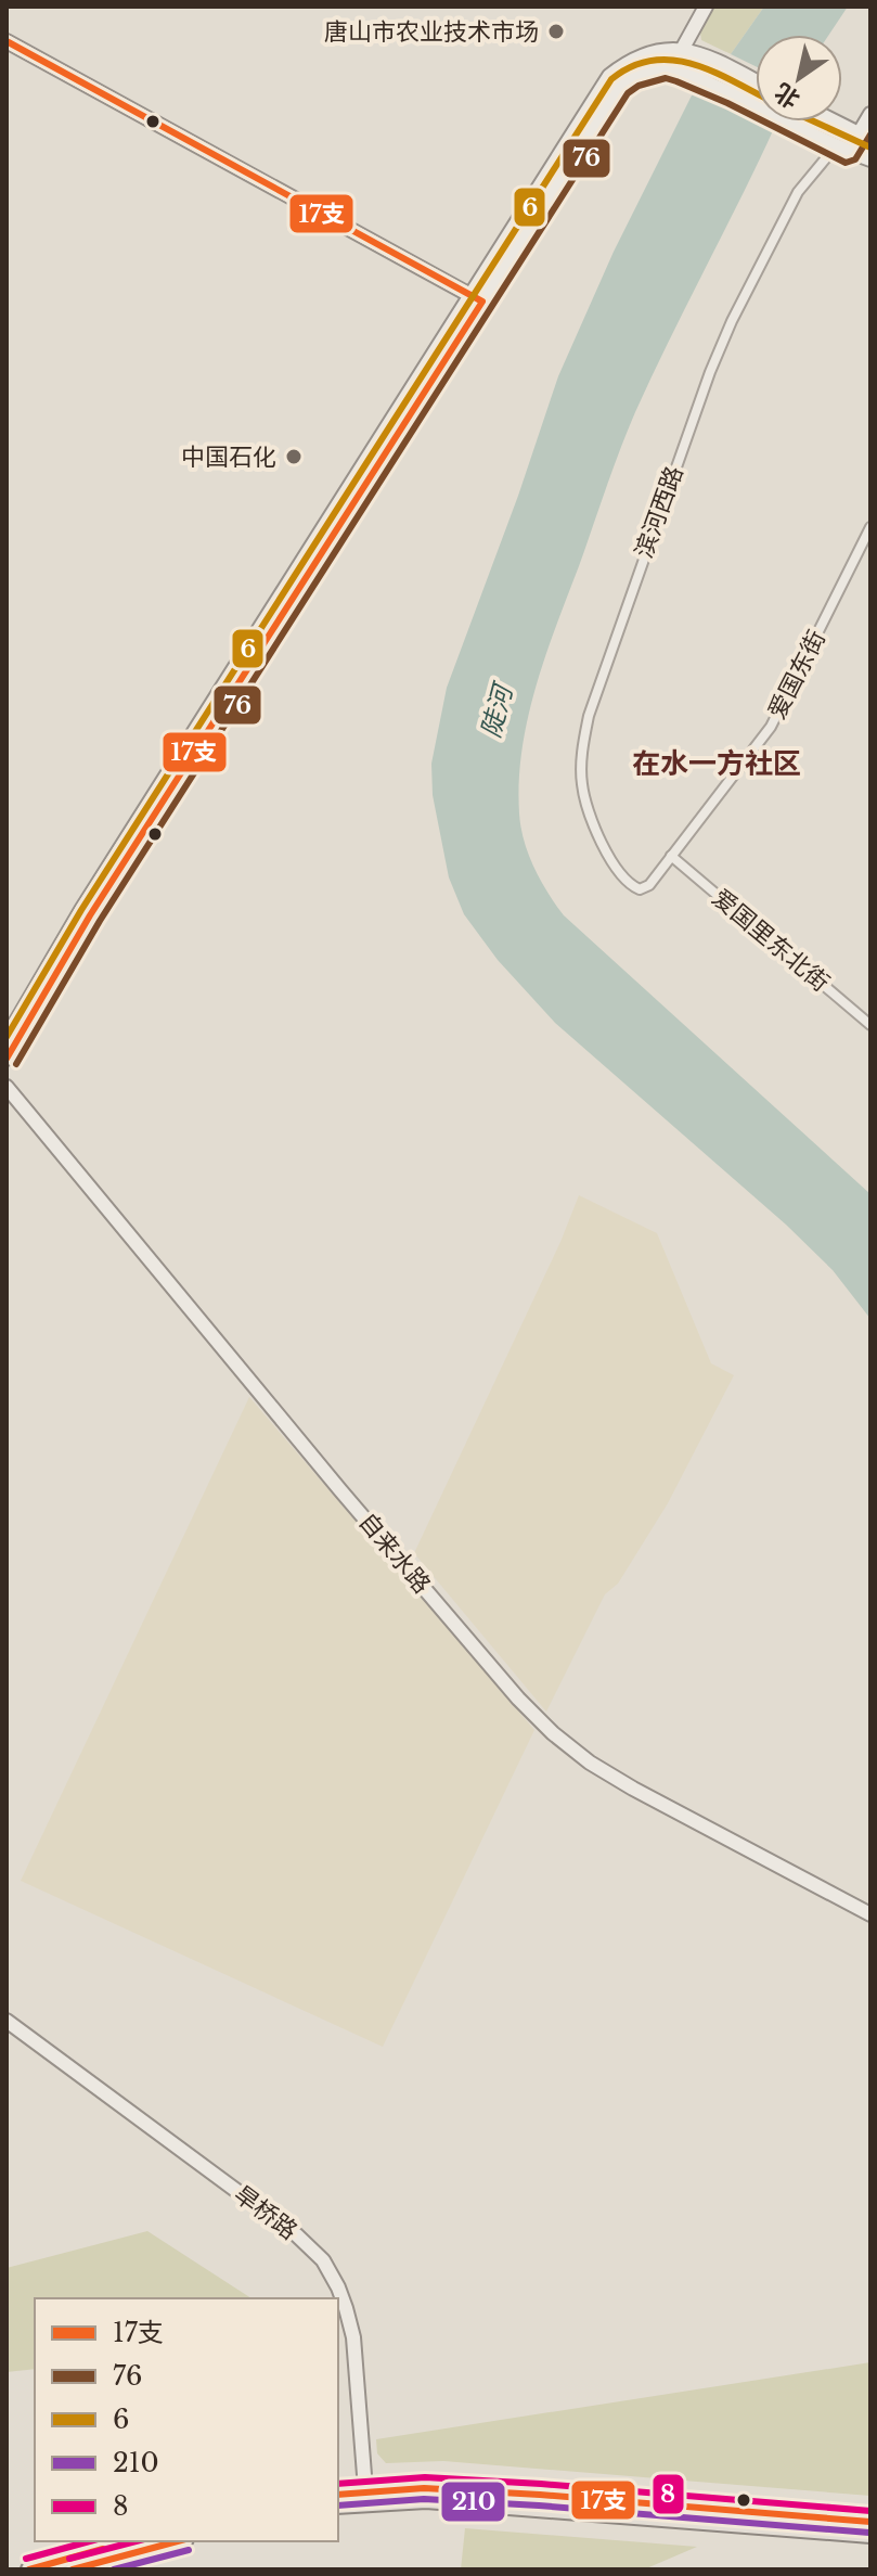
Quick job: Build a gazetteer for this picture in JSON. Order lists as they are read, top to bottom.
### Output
{
  "streets": {
    "main road": ["自来水路", "旱桥路"],
    "street": ["滨河西路", "爱国东街", "爱国里东北街"]
  },
  "crossings": [
    ["滨河西路", "爱国东街"],
    ["爱国东街", "爱国里东北街"]
  ],
  "districts": ["在水一方社区"],
  "water": ["陡河"],
  "places": ["唐山市农业技术市场", "中国石化"],
  "lines": [
    "transit line 17支",
    "transit line 6",
    "transit line 76",
    "transit line 8",
    "transit line 210"
  ],
  "legend": [
    "17支",
    "76",
    "6",
    "210",
    "8"
  ],
  "north": "bottom left"
}
